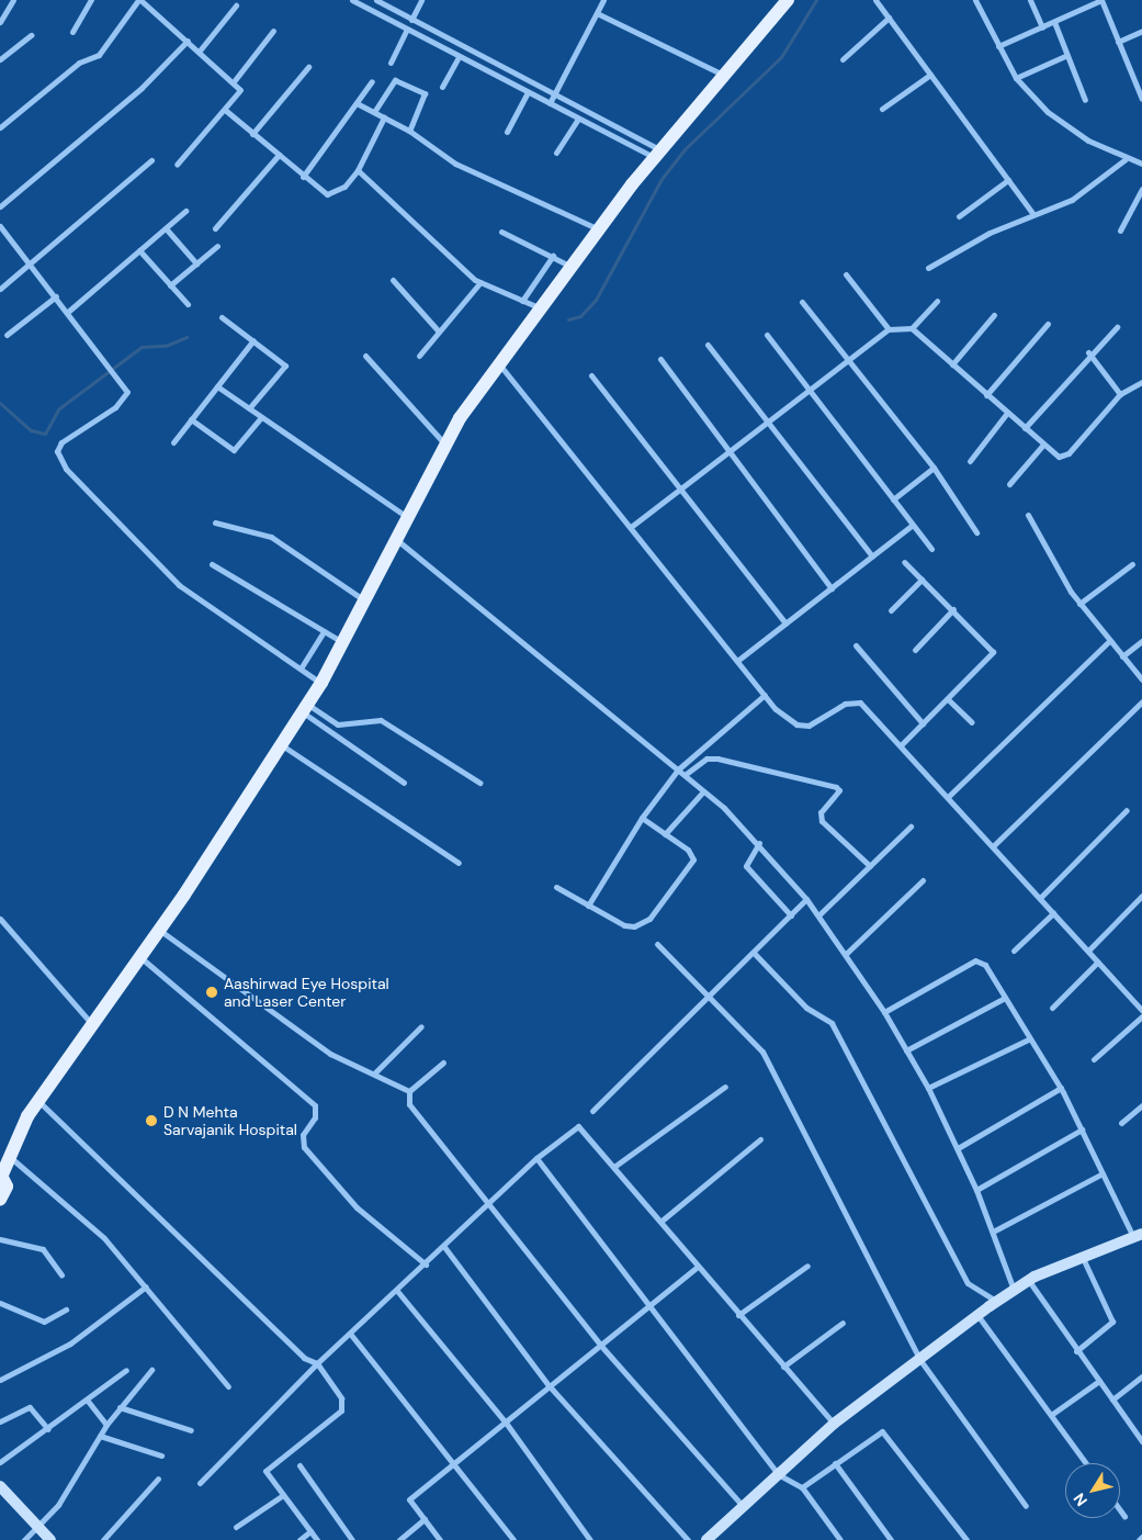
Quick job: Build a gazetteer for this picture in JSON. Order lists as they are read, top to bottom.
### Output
{
  "places": ["Aashirwad Eye Hospital and Laser Center", "D N Mehta Sarvajanik Hospital"],
  "north": "bottom left"
}
